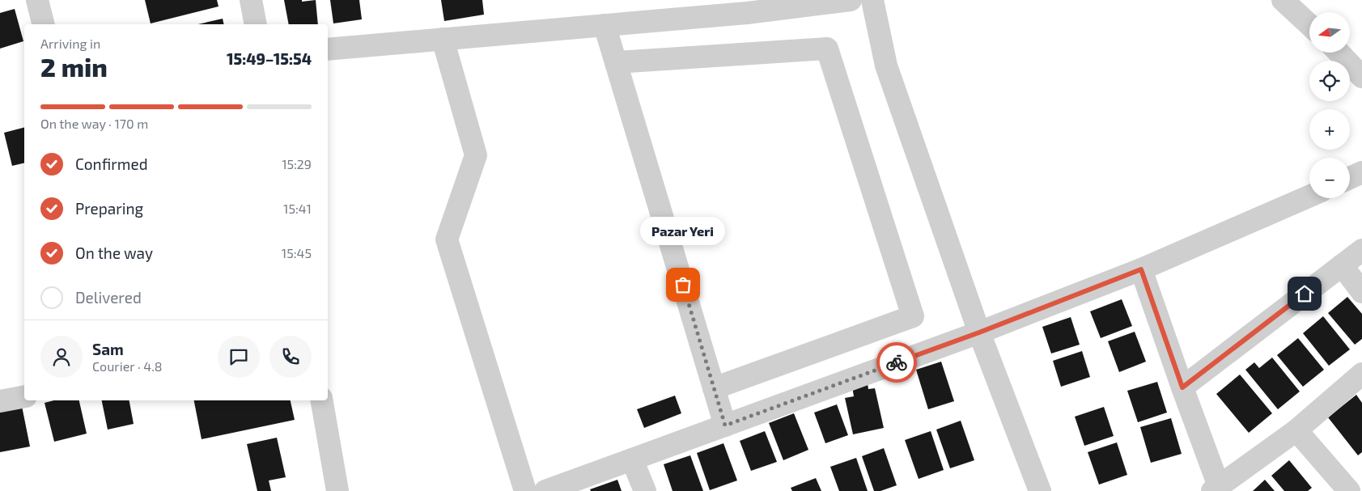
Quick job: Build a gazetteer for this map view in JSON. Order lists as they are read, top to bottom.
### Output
{
  "places": ["Pazar Yeri"],
  "north": "left",
  "page": {
    "map_buttons": ["+", "−"],
    "heading": ["2 min", "Arriving in", "15:49–15:54"],
    "panel": ["Sam", "Courier · 4.8"],
    "bar": "On the way · 170 m",
    "list": [
      ["Confirmed", "15:29"],
      ["Preparing", "15:41"],
      ["On the way", "15:45"],
      "Delivered"
    ],
    "bubble": "Pazar Yeri"
  }
}
